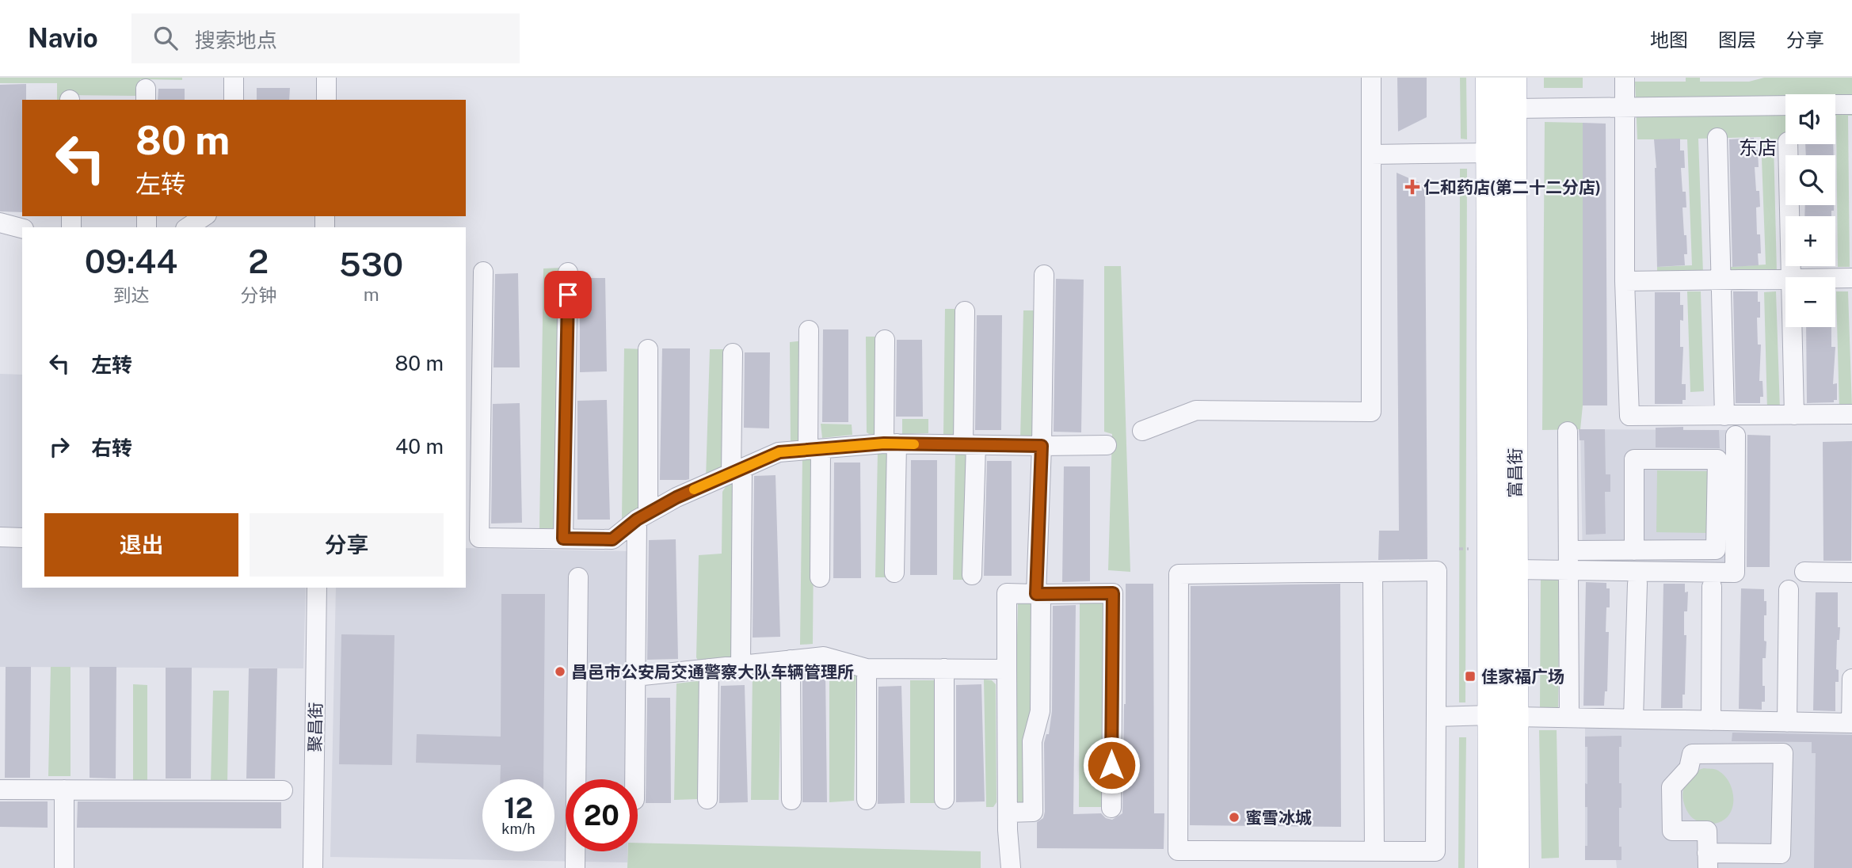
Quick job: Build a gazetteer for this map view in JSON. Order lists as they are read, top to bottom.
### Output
{
  "streets": {
    "main road": ["富昌街"],
    "street": ["聚昌街"]
  },
  "districts": ["东店"],
  "places": {
    "health": ["仁和药店(第二十二分店)"],
    "other": ["昌邑市公安局交通警察大队车辆管理所", "蜜雪冰城"],
    "transit": ["佳家福广场"]
  },
  "page": {
    "header": "Navio",
    "search": "搜索地点",
    "nav": ["地图", "图层", "分享"],
    "map_buttons": ["+", "−"],
    "turn": ["80 m", "左转"],
    "eta": [
      "09:44",
      "到达",
      "2",
      "分钟",
      "530",
      "m"
    ],
    "list": [
      {
        "name": "左转",
        "value": "80 m"
      },
      {
        "name": "右转",
        "value": "40 m"
      }
    ],
    "buttons": ["退出", "分享"],
    "speed": "12 km/h",
    "limit": "20"
  }
}
